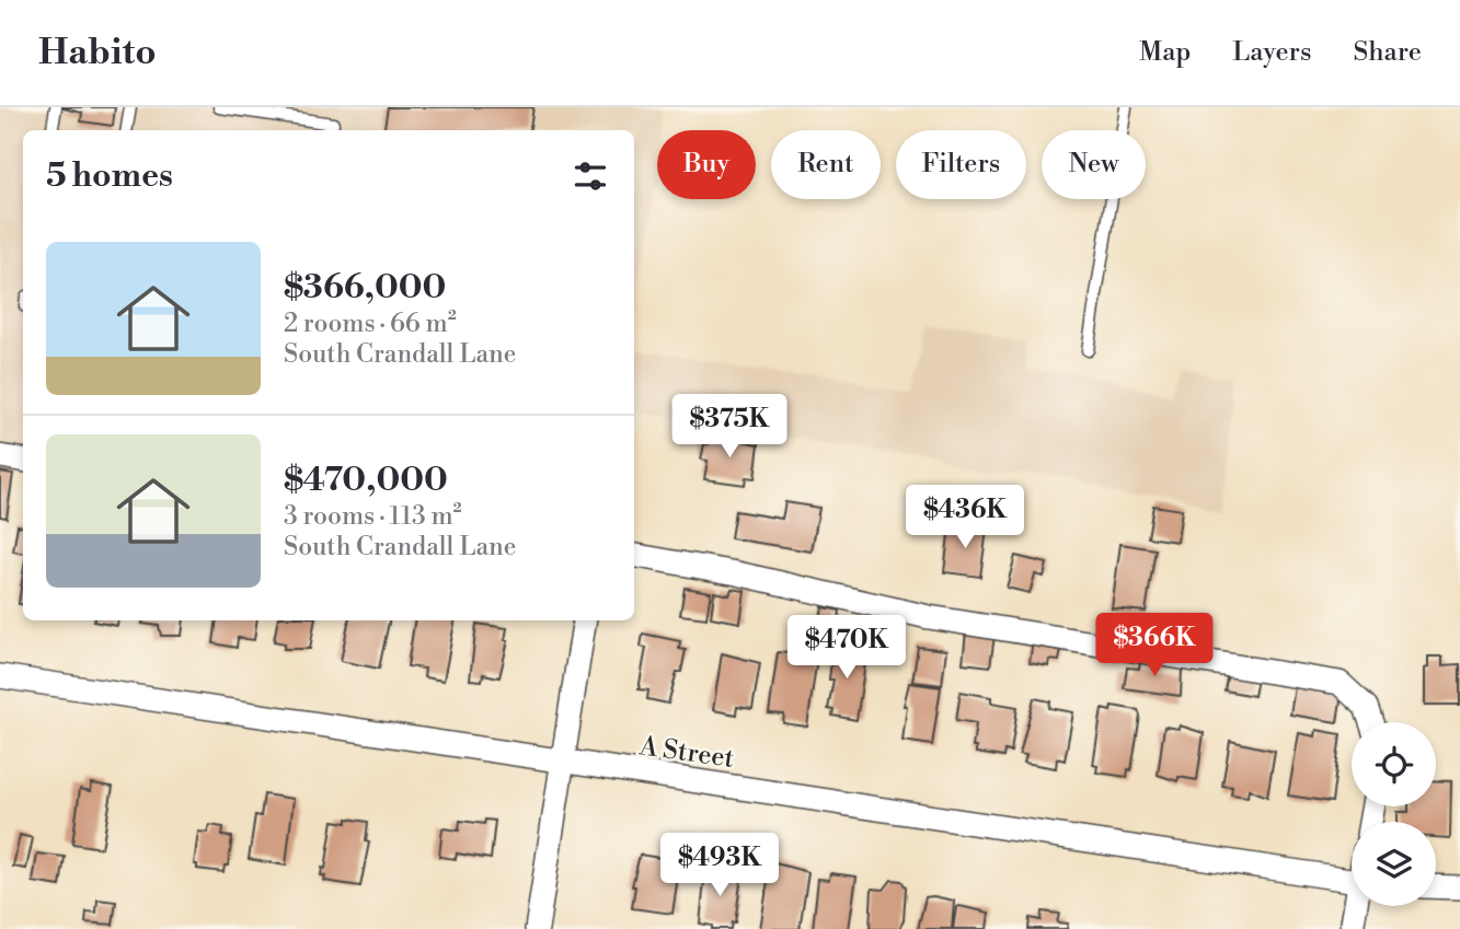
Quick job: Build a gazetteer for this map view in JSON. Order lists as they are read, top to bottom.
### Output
{
  "streets": {
    "street": ["A Street"]
  },
  "page": {
    "header": "Habito",
    "nav": ["Map", "Layers", "Share"],
    "chip": [
      "Buy",
      "Rent",
      "Filters",
      "New"
    ],
    "heading": "5 homes",
    "list": [
      {
        "name": "$366,000",
        "note": "2 rooms · 66 m² · South Crandall Lane"
      },
      {
        "name": "$470,000",
        "note": "3 rooms · 113 m² · South Crandall Lane"
      }
    ],
    "price": [
      "$375K",
      "$436K",
      "$366K",
      "$470K",
      "$493K"
    ]
  }
}
